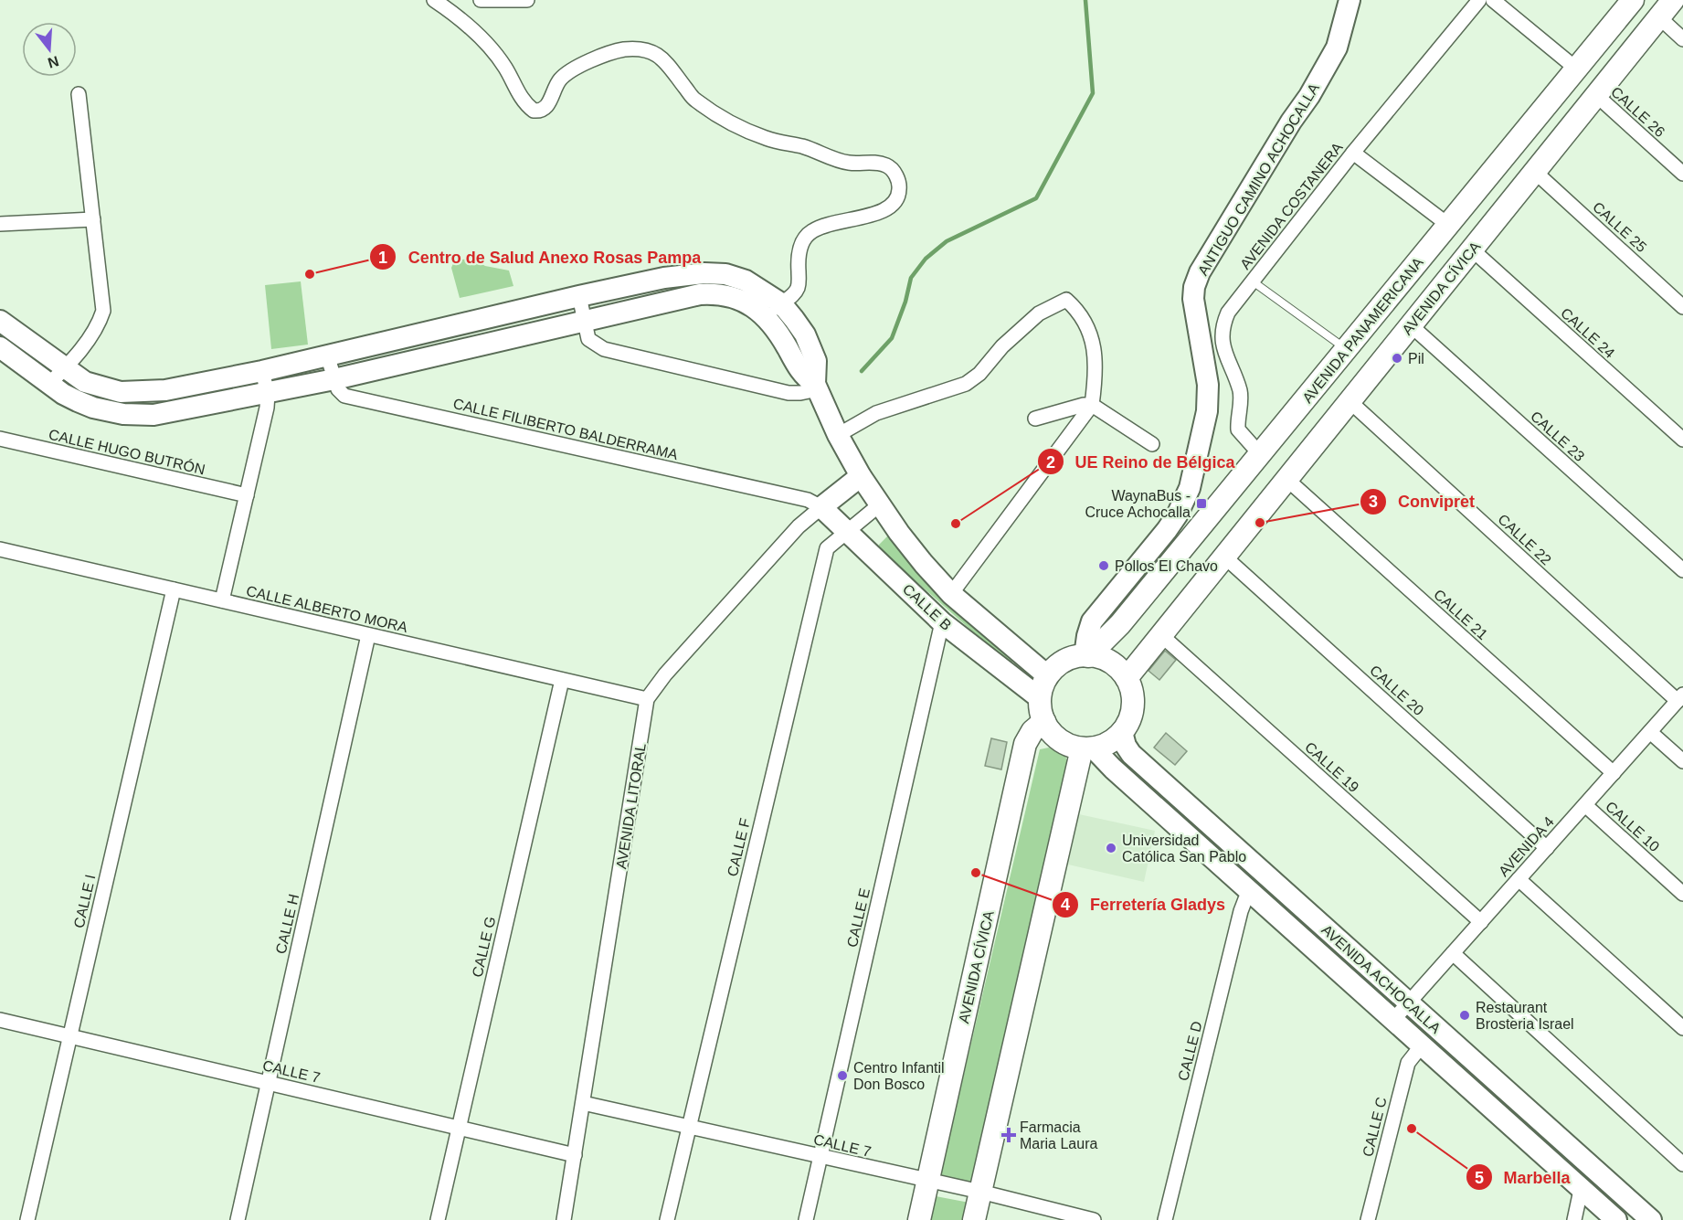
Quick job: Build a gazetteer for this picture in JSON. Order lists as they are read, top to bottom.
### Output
{
  "streets": {
    "main road": ["AVENIDA CÍVICA", "AVENIDA PANAMERICANA"],
    "street": [
      "CALLE 26",
      "ANTIGUO CAMINO ACHOCALLA",
      "AVENIDA COSTANERA",
      "CALLE 25",
      "CALLE 24",
      "CALLE FILIBERTO BALDERRAMA",
      "CALLE 23",
      "CALLE HUGO BUTRÓN",
      "CALLE 22",
      "CALLE B",
      "CALLE ALBERTO MORA",
      "CALLE 21",
      "CALLE 20",
      "CALLE 19",
      "AVENIDA LITORAL",
      "CALLE 10",
      "AVENIDA 4",
      "CALLE F",
      "CALLE I",
      "CALLE E",
      "CALLE H",
      "CALLE G",
      "AVENIDA ACHOCALLA",
      "CALLE D",
      "CALLE 7",
      "CALLE C"
    ]
  },
  "crossings": [
    ["CALLE 26", "AVENIDA CÍVICA"],
    ["ANTIGUO CAMINO ACHOCALLA", "AVENIDA CÍVICA"],
    ["ANTIGUO CAMINO ACHOCALLA", "AVENIDA PANAMERICANA"],
    ["ANTIGUO CAMINO ACHOCALLA", "CALLE B"],
    ["ANTIGUO CAMINO ACHOCALLA", "AVENIDA ACHOCALLA"],
    ["AVENIDA COSTANERA", "AVENIDA PANAMERICANA"],
    ["CALLE 25", "AVENIDA CÍVICA"],
    ["AVENIDA CÍVICA", "AVENIDA PANAMERICANA"],
    ["AVENIDA CÍVICA", "CALLE 24"],
    ["AVENIDA CÍVICA", "CALLE 23"],
    ["AVENIDA CÍVICA", "CALLE 22"],
    ["AVENIDA CÍVICA", "CALLE B"],
    ["AVENIDA CÍVICA", "CALLE 21"],
    ["AVENIDA CÍVICA", "CALLE 20"],
    ["AVENIDA CÍVICA", "CALLE 19"],
    ["AVENIDA CÍVICA", "AVENIDA ACHOCALLA"],
    ["AVENIDA CÍVICA", "CALLE 7"],
    ["AVENIDA PANAMERICANA", "CALLE B"],
    ["AVENIDA PANAMERICANA", "AVENIDA ACHOCALLA"],
    ["CALLE FILIBERTO BALDERRAMA", "CALLE B"],
    ["CALLE FILIBERTO BALDERRAMA", "AVENIDA LITORAL"],
    ["CALLE 22", "AVENIDA 4"],
    ["CALLE B", "AVENIDA LITORAL"],
    ["CALLE B", "CALLE F"],
    ["CALLE B", "CALLE E"],
    ["CALLE B", "AVENIDA ACHOCALLA"],
    ["CALLE ALBERTO MORA", "AVENIDA LITORAL"],
    ["CALLE ALBERTO MORA", "CALLE I"],
    ["CALLE ALBERTO MORA", "CALLE H"],
    ["CALLE ALBERTO MORA", "CALLE G"],
    ["CALLE 21", "AVENIDA 4"],
    ["CALLE 20", "AVENIDA 4"],
    ["CALLE 19", "AVENIDA 4"],
    ["AVENIDA LITORAL", "CALLE 7"],
    ["CALLE 10", "AVENIDA 4"],
    ["AVENIDA 4", "AVENIDA ACHOCALLA"],
    ["CALLE F", "CALLE 7"],
    ["CALLE I", "CALLE 7"],
    ["CALLE E", "CALLE 7"],
    ["CALLE H", "CALLE 7"],
    ["CALLE G", "CALLE 7"],
    ["AVENIDA ACHOCALLA", "CALLE D"],
    ["AVENIDA ACHOCALLA", "CALLE C"]
  ],
  "places": {
    "other": [
      "Centro de Salud Anexo Rosas Pampa",
      "Pil",
      "Convipret",
      "UE Reino de Bélgica",
      "Pollos El Chavo",
      "Universidad Católica San Pablo",
      "Ferretería Gladys",
      "Restaurant Brosteria Israel",
      "Centro Infantil Don Bosco",
      "Marbella"
    ],
    "transit": ["WaynaBus - Cruce Achocalla"],
    "health": ["Farmacia Maria Laura"]
  },
  "north": "bottom"
}
